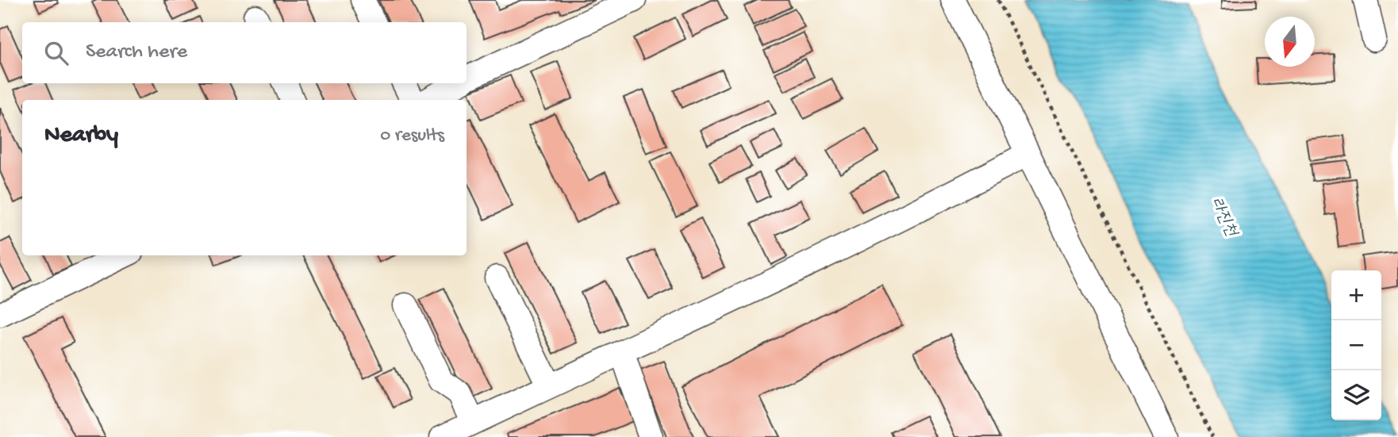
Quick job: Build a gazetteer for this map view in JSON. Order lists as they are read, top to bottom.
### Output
{
  "water": ["라진천"],
  "north": "bottom",
  "page": {
    "search": "Search here",
    "heading": ["Nearby", "0 results"],
    "map_buttons": ["+", "−"]
  }
}
